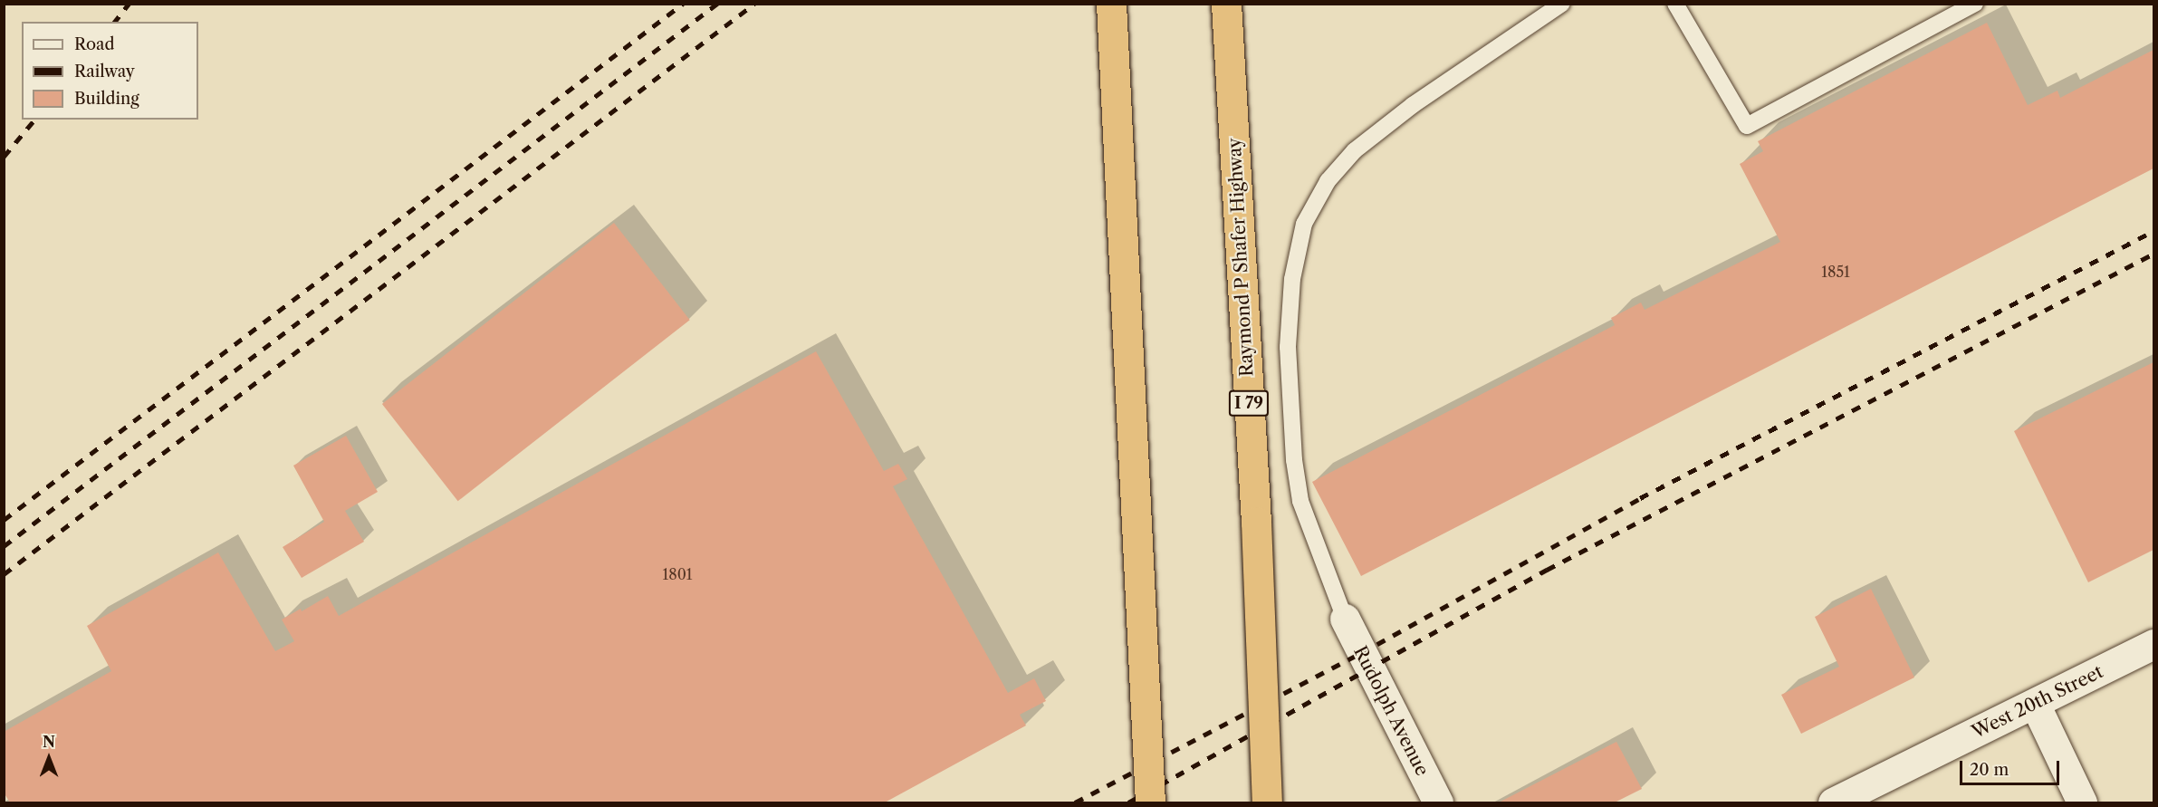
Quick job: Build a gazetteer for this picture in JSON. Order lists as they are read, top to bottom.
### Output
{
  "streets": {
    "highway": ["Raymond P Shafer Highway", "I 79"],
    "street": ["West 20th Street", "Rudolph Avenue"]
  },
  "house_numbers": ["1851", "1801"],
  "legend": ["Road", "Railway", "Building"],
  "scale_bar": "20 m",
  "north": "top"
}
